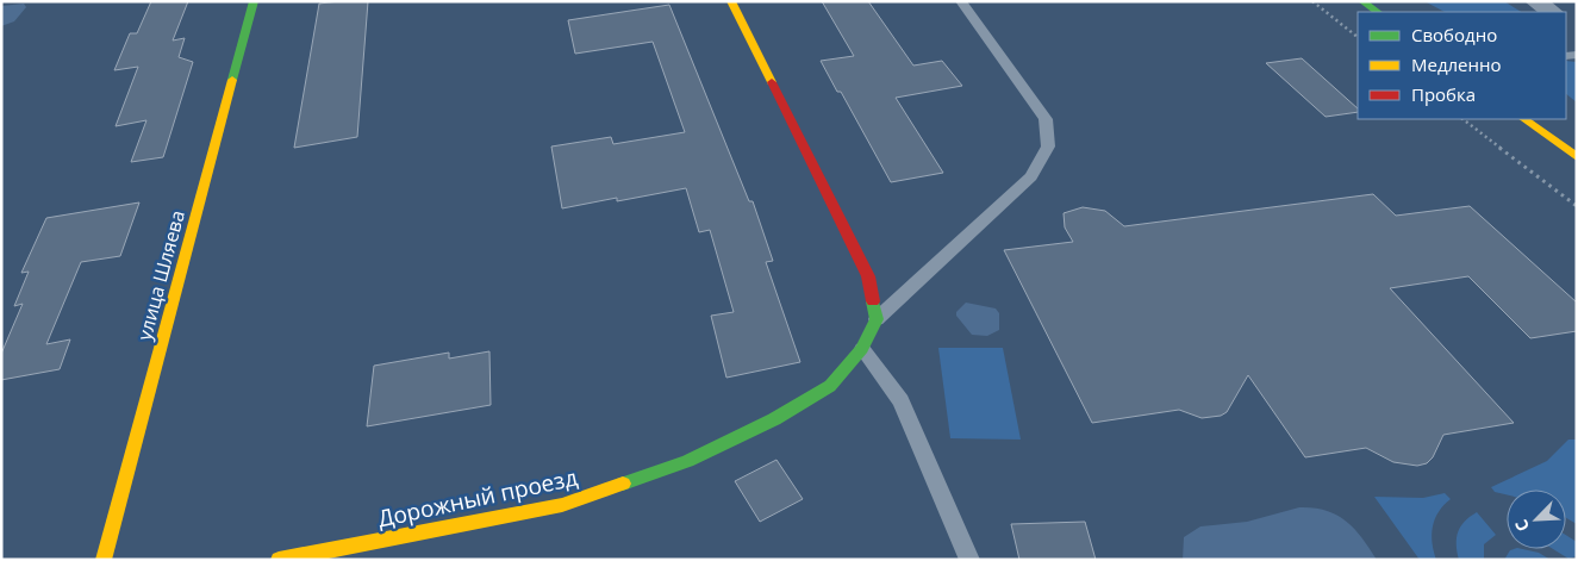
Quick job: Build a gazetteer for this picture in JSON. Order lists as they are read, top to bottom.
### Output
{
  "streets": {
    "street": ["улица Шляева", "Дорожный проезд"]
  },
  "legend": ["Свободно", "Медленно", "Пробка"],
  "north": "bottom left"
}
